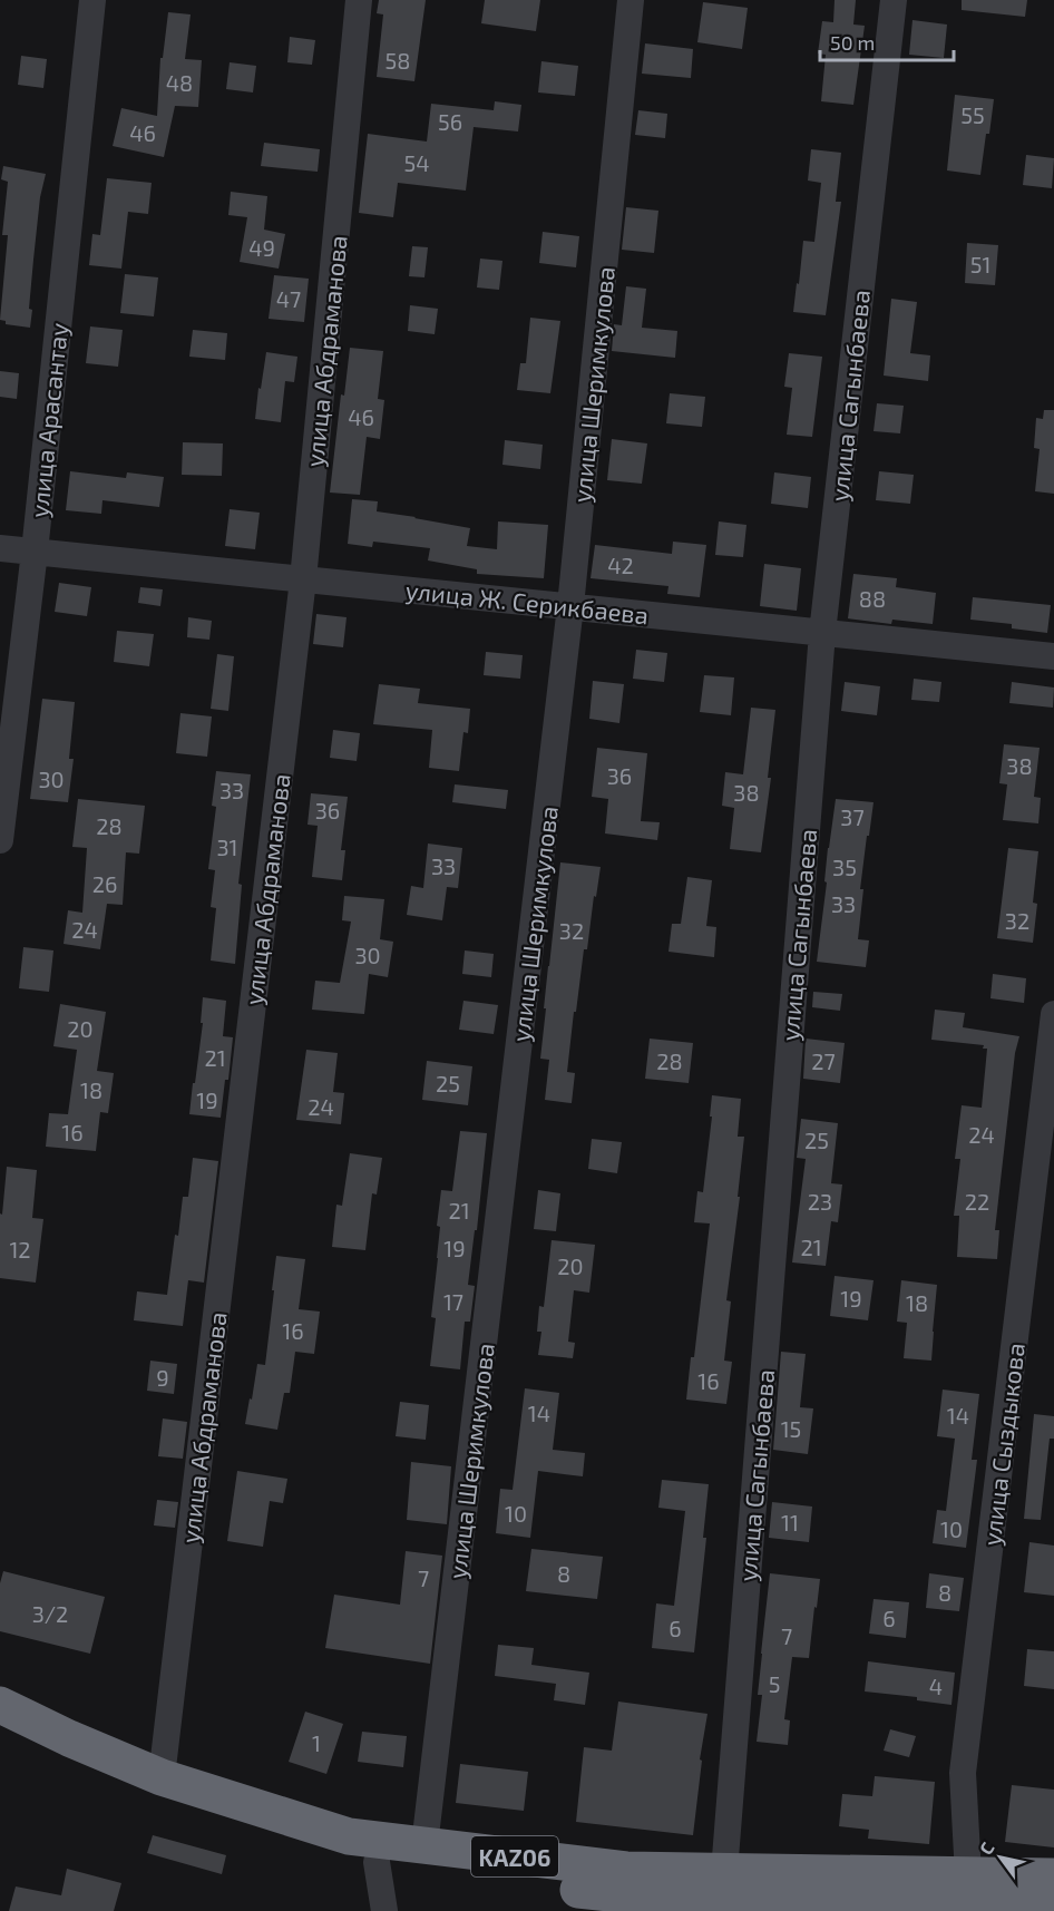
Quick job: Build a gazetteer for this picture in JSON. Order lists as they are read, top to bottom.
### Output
{
  "streets": {
    "highway": ["KАZ06"],
    "street": [
      "улица Абдраманова",
      "улица Шеримкулова",
      "улица Сагынбаева",
      "улица Арасантау",
      "улица Ж. Серикбаева",
      "улица Сыздыкова"
    ]
  },
  "crossings": [
    ["улица Абдраманова", "улица Ж. Серикбаева"],
    ["улица Абдраманова", "KАZ06"],
    ["улица Шеримкулова", "улица Ж. Серикбаева"],
    ["улица Шеримкулова", "KАZ06"],
    ["улица Сагынбаева", "улица Ж. Серикбаева"],
    ["улица Сагынбаева", "KАZ06"],
    ["улица Арасантау", "улица Ж. Серикбаева"],
    ["улица Сыздыкова", "KАZ06"]
  ],
  "house_numbers": [
    "58",
    "48",
    "55",
    "56",
    "46",
    "54",
    "49",
    "51",
    "47",
    "46",
    "42",
    "88",
    "38",
    "36",
    "30",
    "33",
    "38",
    "36",
    "37",
    "28",
    "31",
    "33",
    "35",
    "26",
    "33",
    "32",
    "24",
    "32",
    "30",
    "20",
    "21",
    "28",
    "27",
    "25",
    "18",
    "19",
    "24",
    "16",
    "24",
    "25",
    "23",
    "22",
    "21",
    "21",
    "19",
    "12",
    "20",
    "19",
    "17",
    "18",
    "16",
    "9",
    "16",
    "14",
    "14",
    "15",
    "10",
    "11",
    "10",
    "8",
    "7",
    "8",
    "3/2",
    "6",
    "6",
    "7",
    "5",
    "4",
    "1"
  ],
  "scale_bar": "50 m",
  "north": "top left"
}
